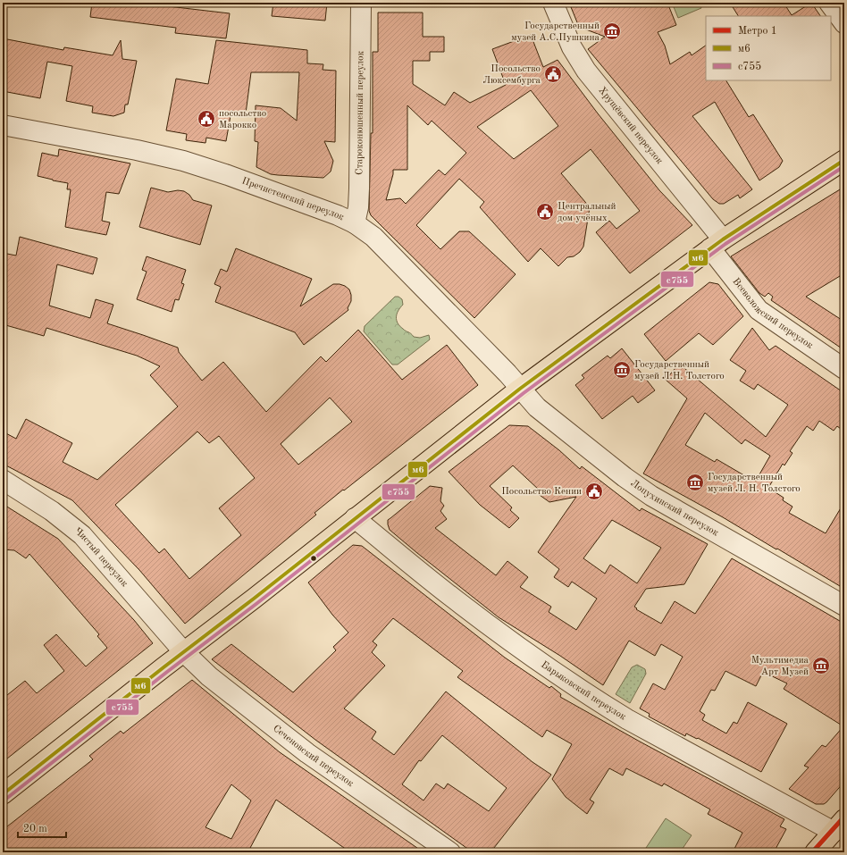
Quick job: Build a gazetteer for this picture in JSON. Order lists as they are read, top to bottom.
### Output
{
  "streets": {
    "street": [
      "Староконюшенный переулок",
      "Хрущёвский переулок",
      "Пречистенский переулок",
      "Всеволожский переулок",
      "Лопухинский переулок",
      "Чистый переулок",
      "Барыковский переулок",
      "Сеченовский переулок"
    ]
  },
  "crossings": [
    ["Староконюшенный переулок", "Пречистенский переулок"],
    ["Хрущёвский переулок", "Всеволожский переулок"],
    ["Пречистенский переулок", "Лопухинский переулок"],
    ["Чистый переулок", "Сеченовский переулок"]
  ],
  "places": {
    "museum": [
      "Государственный музей А.С.Пушкина",
      "Государственный музей Л.Н. Толстого",
      "Государственный музей Л. Н. Толстого",
      "Мультимедиа Арт Музей"
    ],
    "public building": [
      "Посольство Люксембурга",
      "посольство Марокко",
      "Центральный дом учёных",
      "Посольство Кении"
    ]
  },
  "lines": ["transit line м6", "transit line с755", "metro line 1"],
  "legend": ["Метро 1", "м6", "с755"],
  "scale_bar": "20 m"
}
